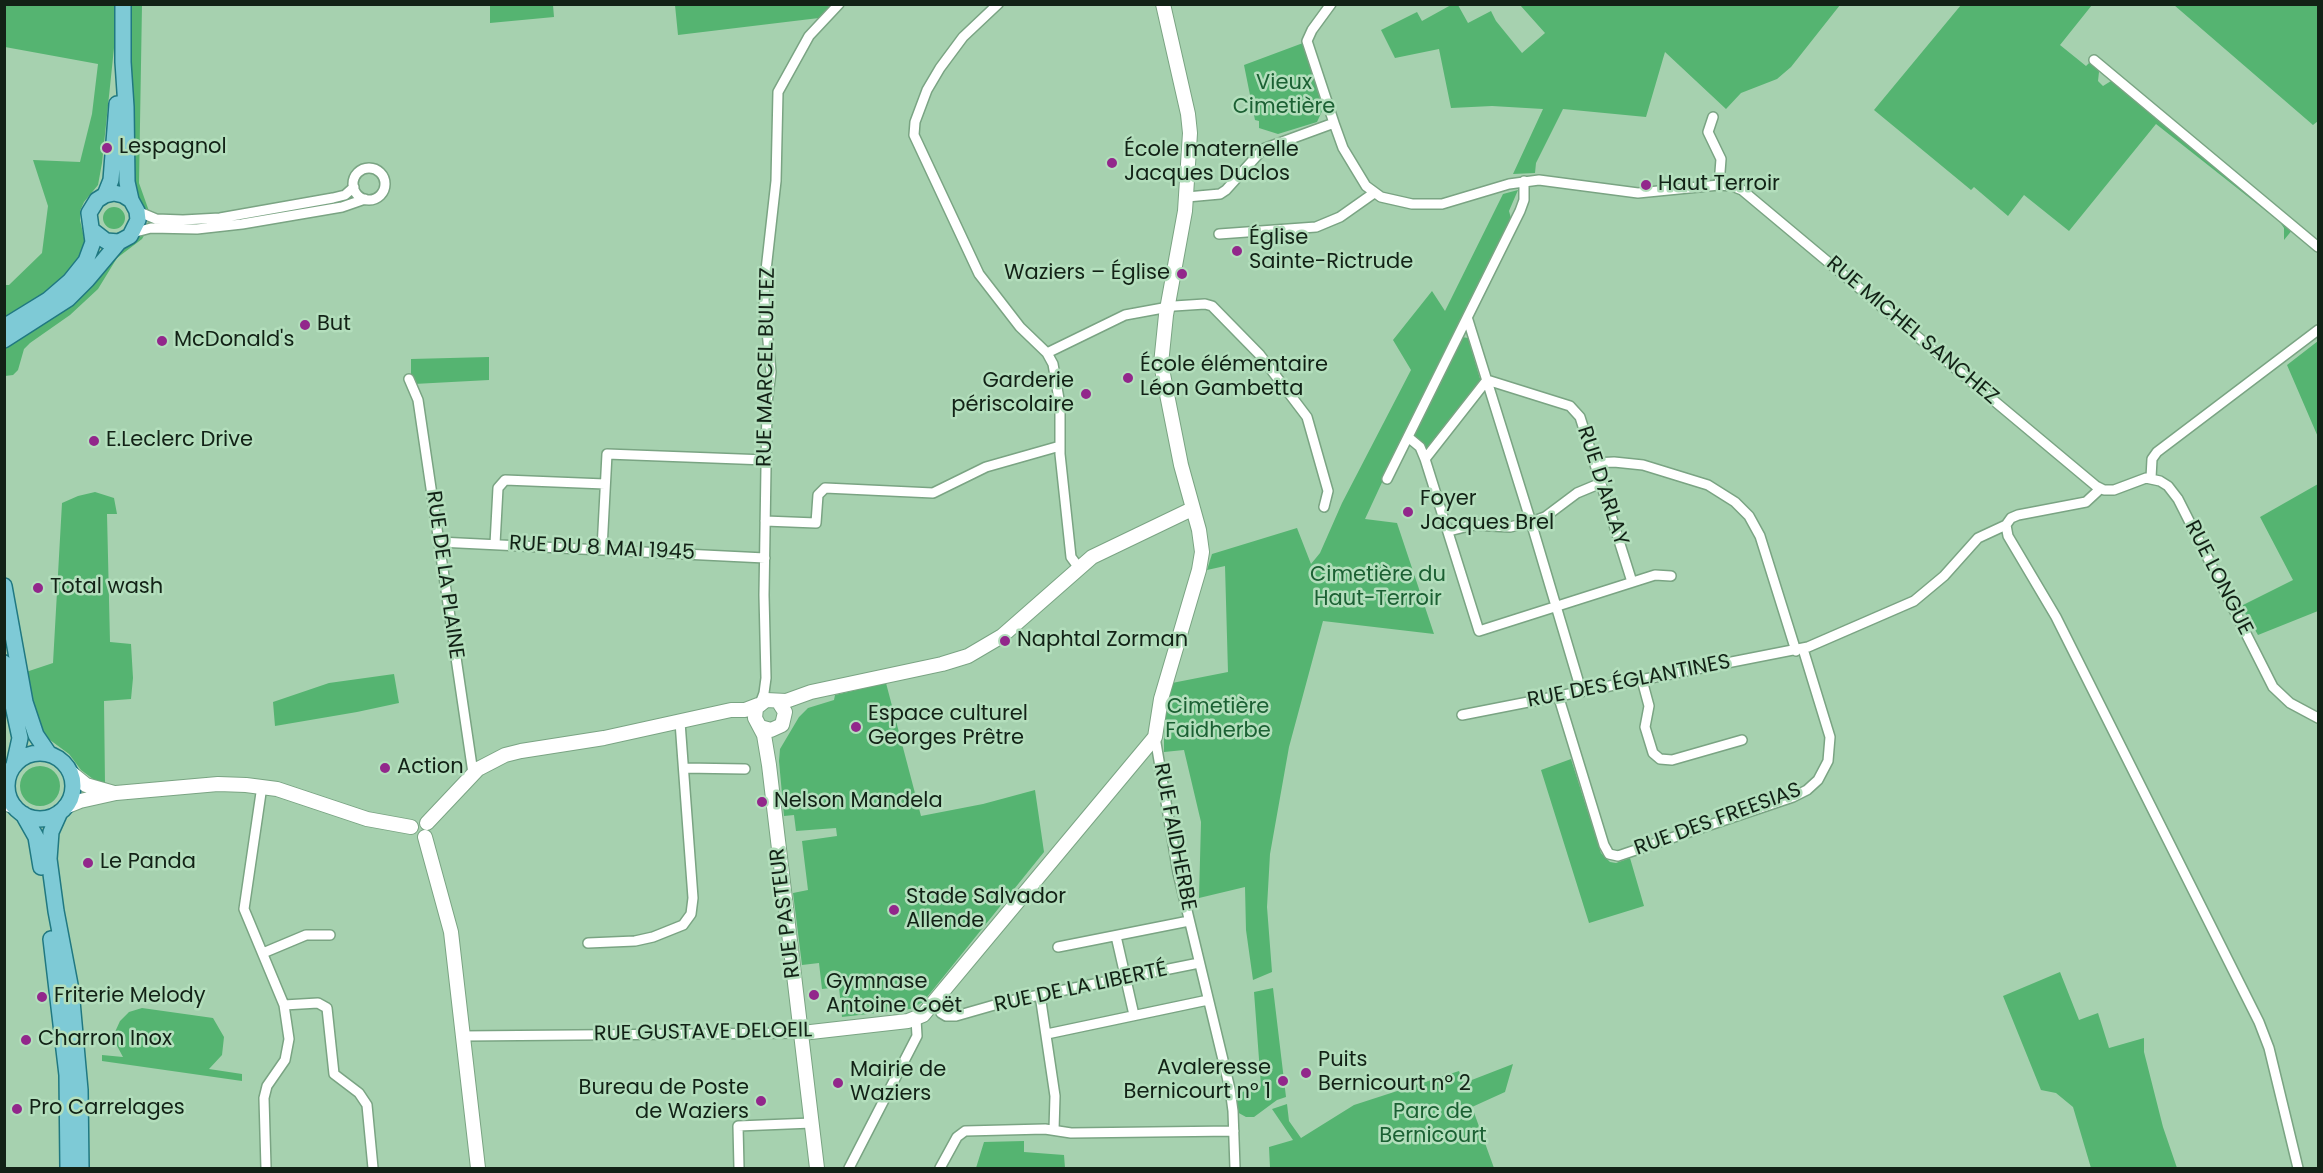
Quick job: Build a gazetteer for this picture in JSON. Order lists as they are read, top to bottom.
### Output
{
  "streets": {
    "street": [
      "RUE MICHEL SANCHEZ",
      "RUE MARCEL BULTEZ",
      "RUE D'ARLAY",
      "RUE DU 8 MAI 1945",
      "RUE DE LA PLAINE",
      "RUE LONGUE",
      "RUE DES ÉGLANTINES",
      "RUE DES FREESIAS",
      "RUE FAIDHERBE",
      "RUE PASTEUR",
      "RUE DE LA LIBERTÉ",
      "RUE GUSTAVE DELOEIL"
    ]
  },
  "crossings": [
    ["RUE MICHEL SANCHEZ", "RUE DES ÉGLANTINES"],
    ["RUE MARCEL BULTEZ", "RUE DU 8 MAI 1945"],
    ["RUE MARCEL BULTEZ", "RUE PASTEUR"],
    ["RUE DU 8 MAI 1945", "RUE DE LA PLAINE"],
    ["RUE DES ÉGLANTINES", "RUE DES FREESIAS"],
    ["RUE FAIDHERBE", "RUE DE LA LIBERTÉ"],
    ["RUE PASTEUR", "RUE GUSTAVE DELOEIL"]
  ],
  "parks": [
    "Vieux Cimetière",
    "Cimetière du Haut-Terroir",
    "Cimetière Faidherbe",
    "Parc de Bernicourt"
  ],
  "places": [
    "Lespagnol",
    "École maternelle Jacques Duclos",
    "Haut Terroir",
    "Église Sainte-Rictrude",
    "Waziers – Église",
    "But",
    "McDonald's",
    "École élémentaire Léon Gambetta",
    "Garderie périscolaire",
    "E.Leclerc Drive",
    "Foyer Jacques Brel",
    "Total wash",
    "Naphtal Zorman",
    "Espace culturel Georges Prêtre",
    "Action",
    "Nelson Mandela",
    "Le Panda",
    "Stade Salvador Allende",
    "Gymnase Antoine Coët",
    "Friterie Melody",
    "Charron Inox",
    "Puits Bernicourt n° 2",
    "Avaleresse Bernicourt n° 1",
    "Mairie de Waziers",
    "Bureau de Poste de Waziers",
    "Pro Carrelages"
  ]
}
